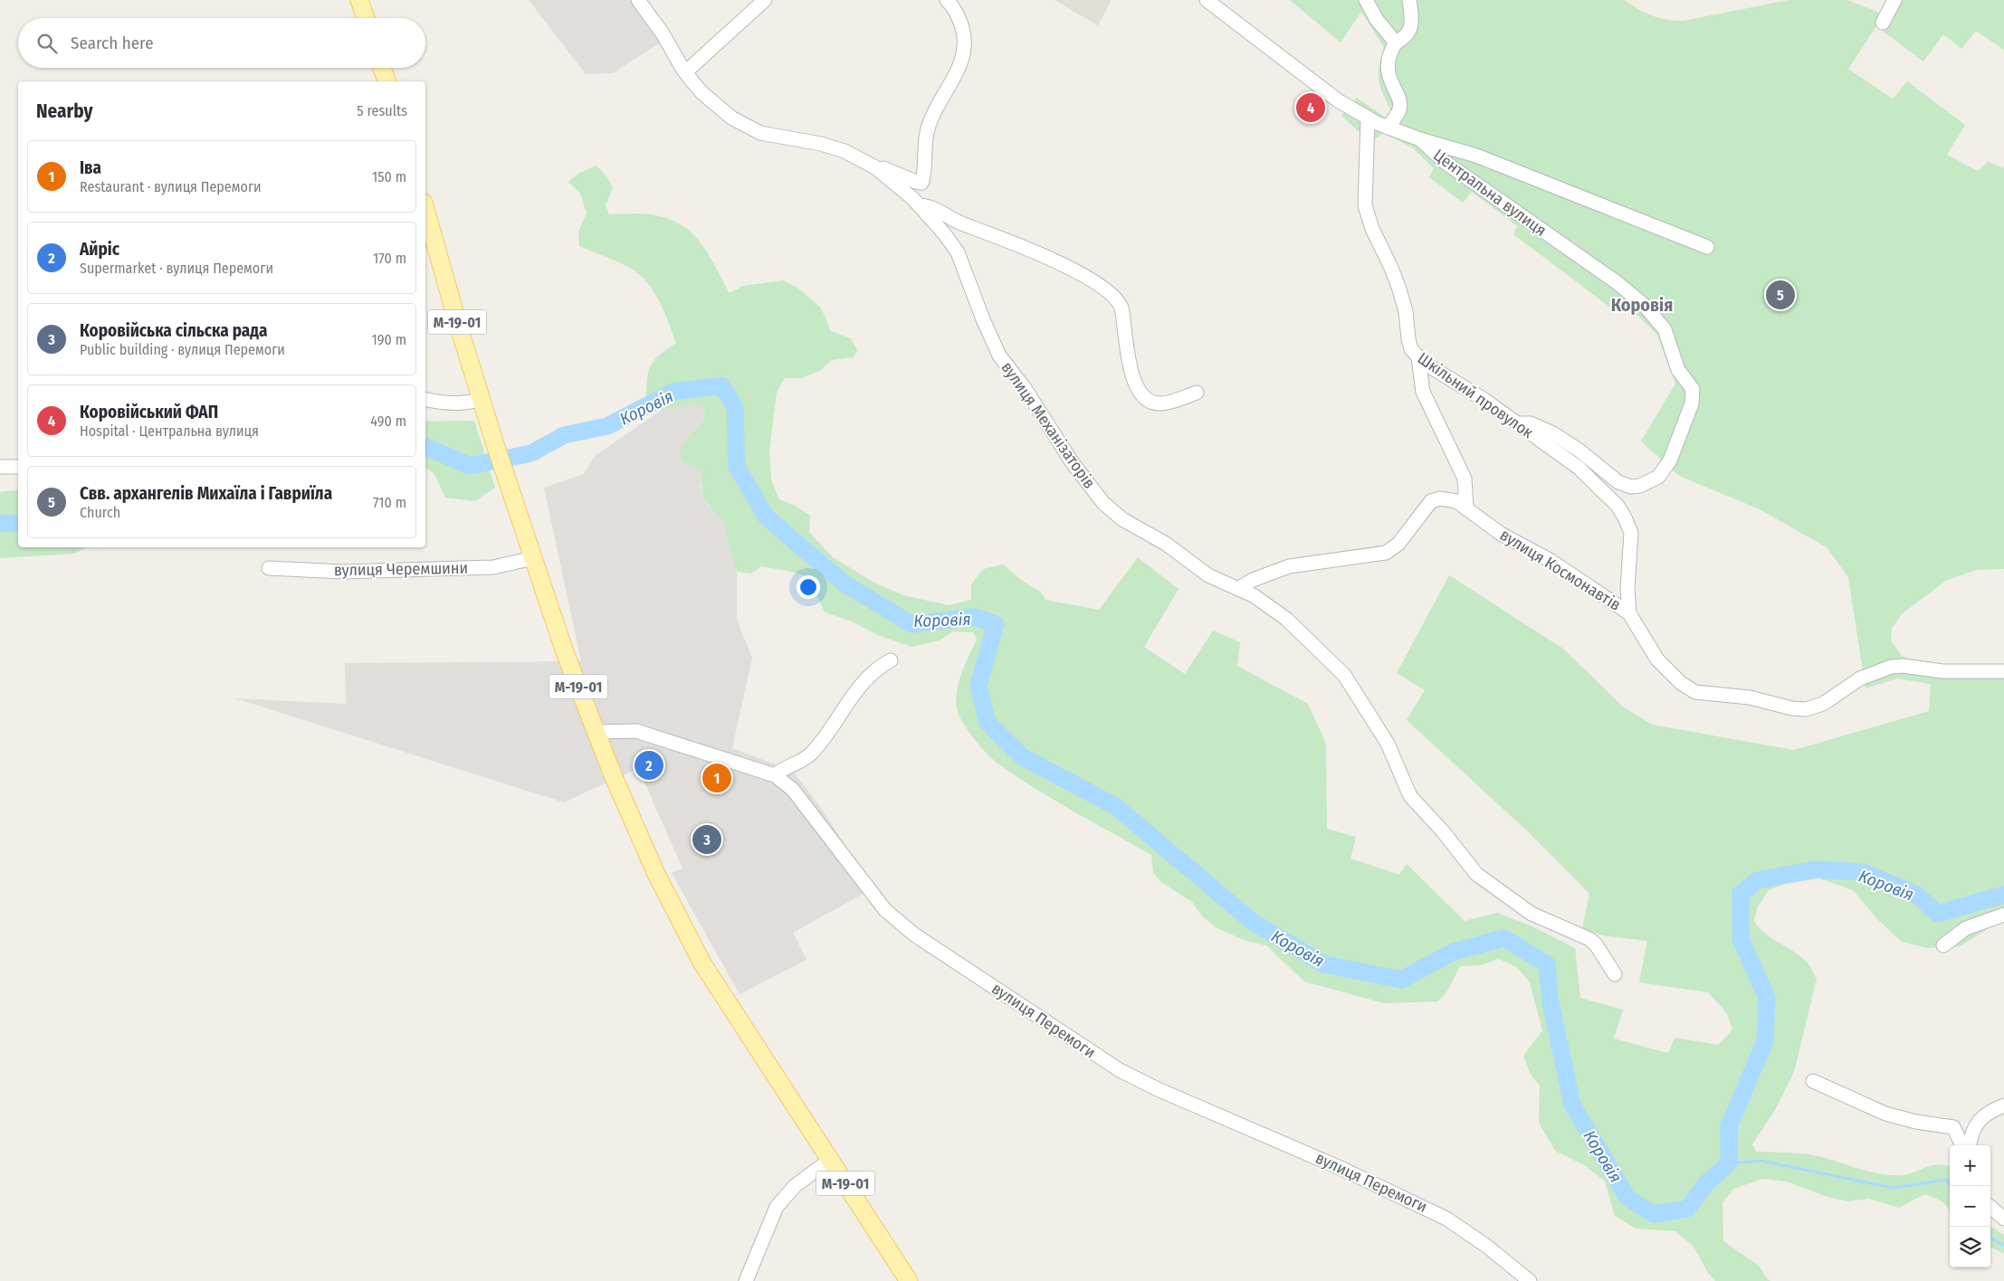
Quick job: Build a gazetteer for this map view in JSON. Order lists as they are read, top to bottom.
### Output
{
  "streets": {
    "main road": ["М-19-01"],
    "street": [
      "Центральна вулиця",
      "Шкільний провулок",
      "вулиця Механізаторів",
      "вулиця Черемшини",
      "вулиця Космонавтів",
      "вулиця Перемоги"
    ]
  },
  "crossings": [
    ["Центральна вулиця", "Шкільний провулок"],
    ["М-19-01", "вулиця Черемшини"],
    ["М-19-01", "вулиця Перемоги"],
    ["Шкільний провулок", "вулиця Космонавтів"],
    ["вулиця Механізаторів", "вулиця Космонавтів"]
  ],
  "districts": ["Коровія"],
  "water": ["Коровія"],
  "page": {
    "search": "Search here",
    "heading": ["Nearby", "5 results"],
    "pins": [
      "4",
      "5",
      "2",
      "1",
      "3"
    ],
    "list": [
      {
        "mark": "1",
        "name": "Іва",
        "note": "Restaurant · вулиця Перемоги",
        "value": "150 m"
      },
      {
        "mark": "2",
        "name": "Айріс",
        "note": "Supermarket · вулиця Перемоги",
        "value": "170 m"
      },
      {
        "mark": "3",
        "name": "Коровійська сільска рада",
        "note": "Public building · вулиця Перемоги",
        "value": "190 m"
      },
      {
        "mark": "4",
        "name": "Коровійський ФАП",
        "note": "Hospital · Центральна вулиця",
        "value": "490 m"
      },
      {
        "mark": "5",
        "name": "Свв. архангелів Михаїла і Гавриїла",
        "note": "Church",
        "value": "710 m"
      }
    ],
    "map_buttons": ["+", "−"]
  }
}
